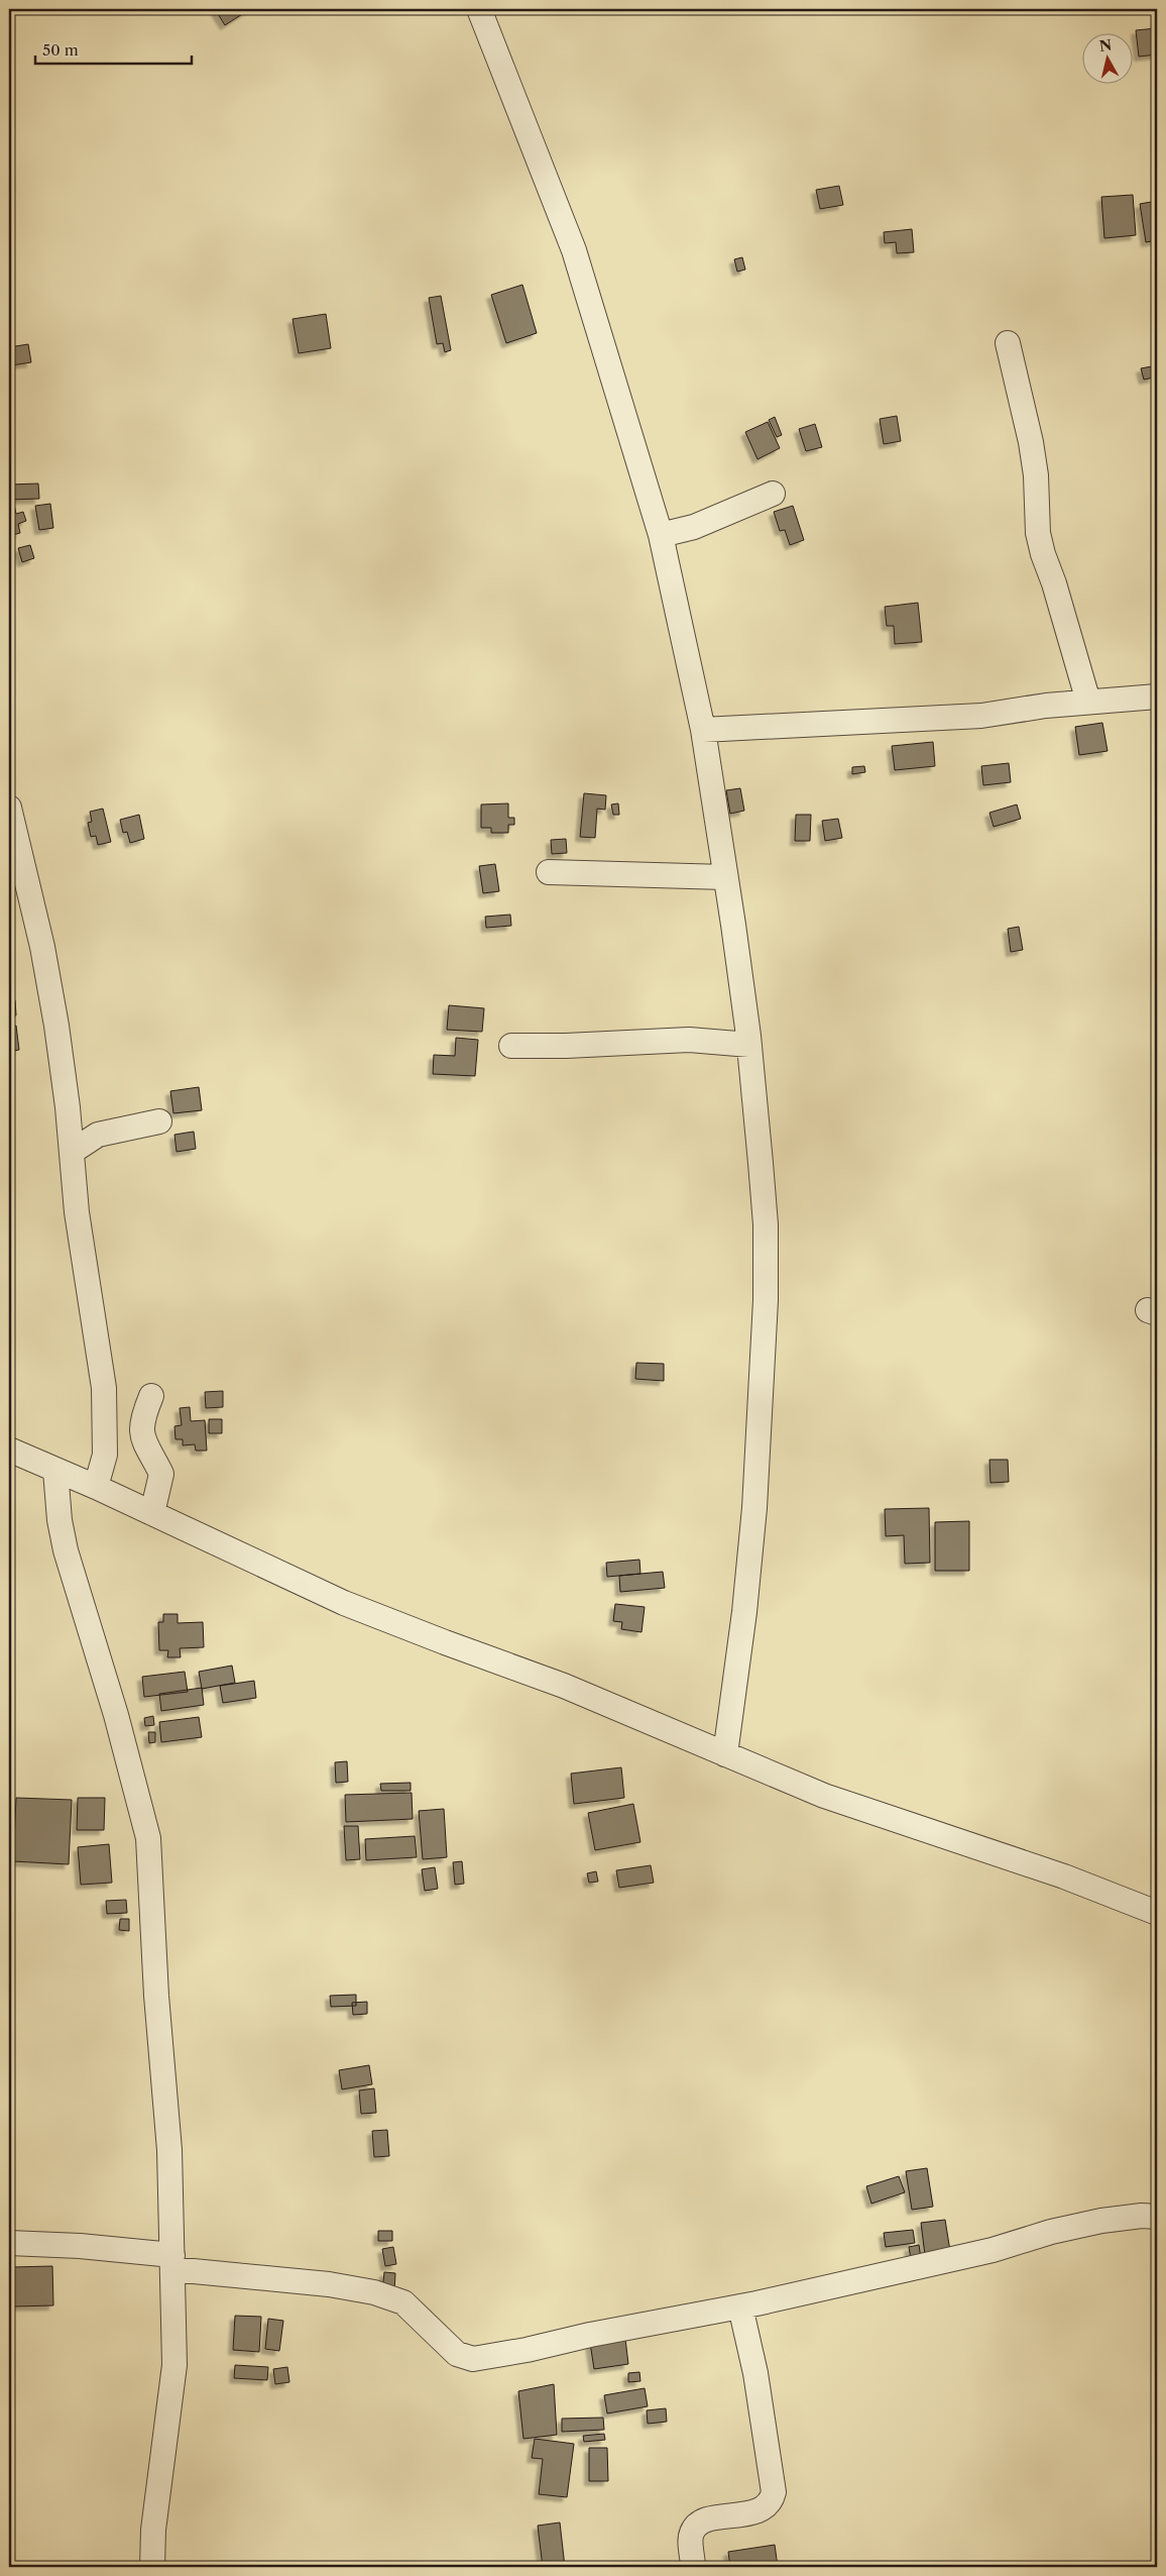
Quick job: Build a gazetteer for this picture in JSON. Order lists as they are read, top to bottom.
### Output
{
  "scale_bar": "50 m",
  "north": "top"
}
